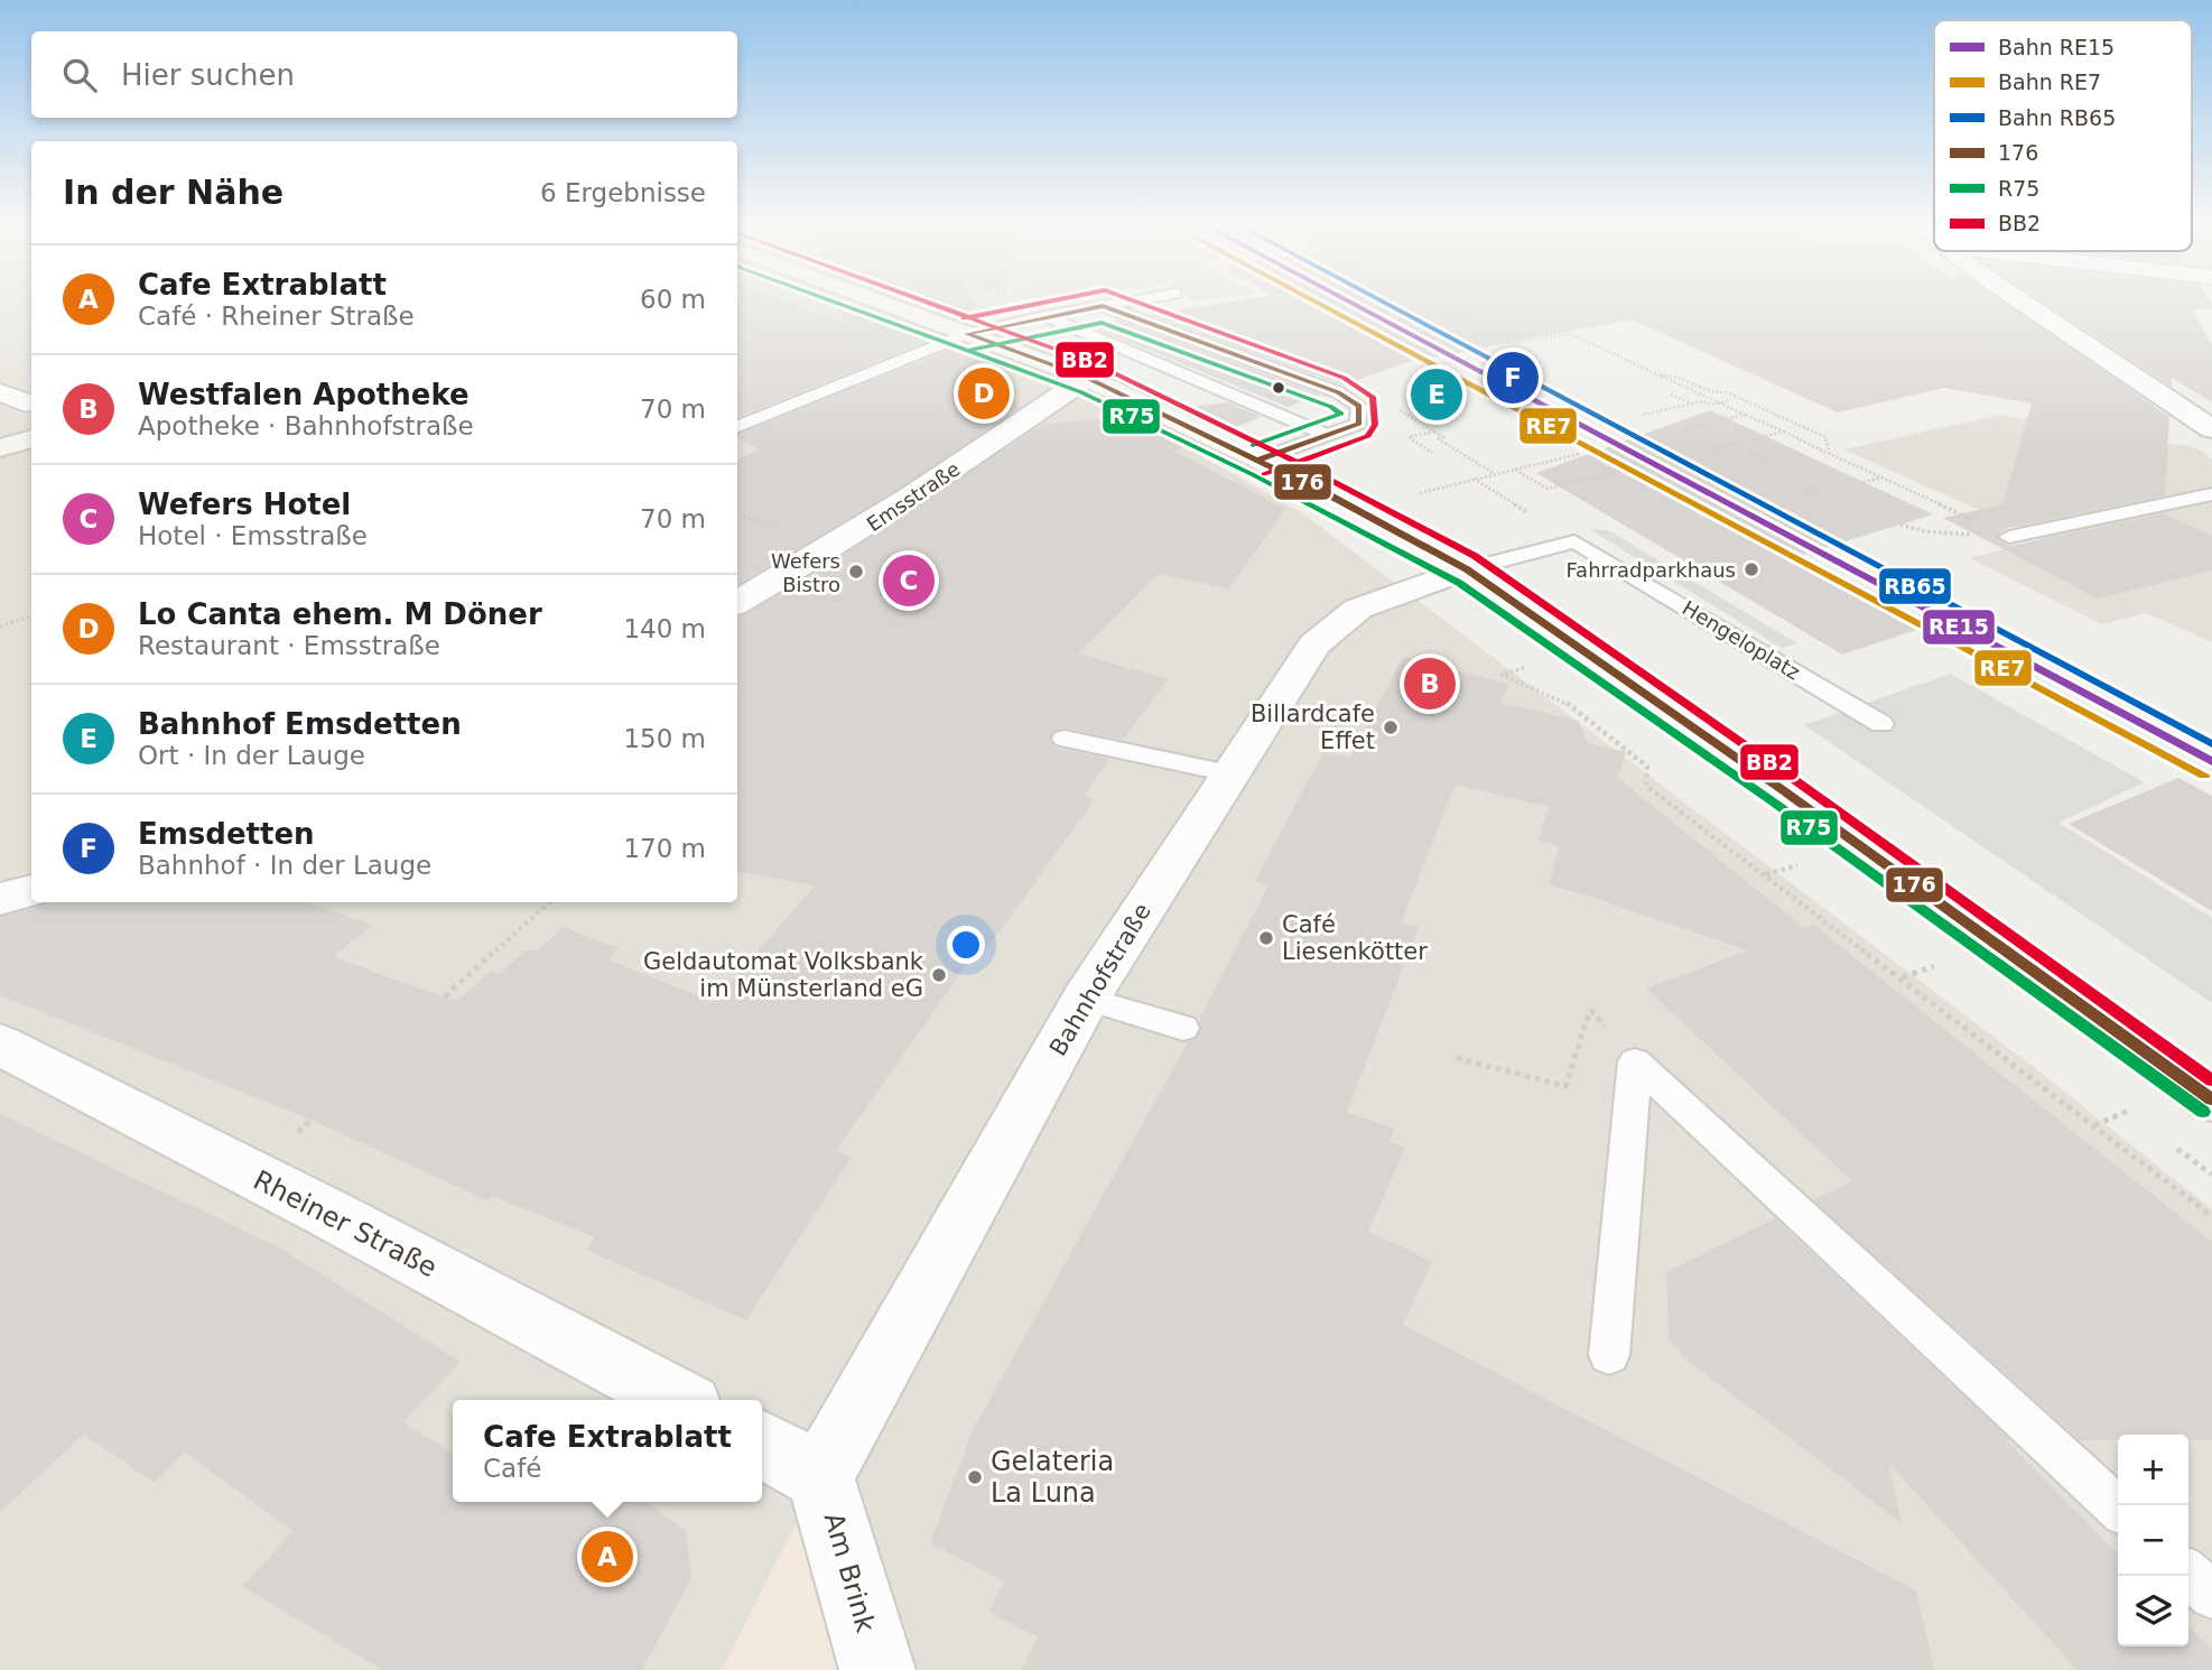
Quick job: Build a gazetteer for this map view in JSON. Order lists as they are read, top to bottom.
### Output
{
  "streets": {
    "street": [
      "Emsstraße",
      "Bahnhofstraße",
      "Rheiner Straße",
      "Am Brink"
    ],
    "lane": ["Hengeloplatz"]
  },
  "crossings": [
    ["Hengeloplatz", "Bahnhofstraße"],
    ["Bahnhofstraße", "Am Brink"]
  ],
  "places": [
    "Fahrradparkhaus",
    "Wefers Bistro",
    "Billardcafe Effet",
    "Café Liesenkötter",
    "Geldautomat Volksbank im Münsterland eG",
    "Gelateria La Luna"
  ],
  "lines": [
    "rail line RE15",
    "rail line RE7",
    "rail line RB65",
    "transit line R75",
    "transit line BB2",
    "transit line 176"
  ],
  "legend": [
    "Bahn RE15",
    "Bahn RE7",
    "Bahn RB65",
    "176",
    "R75",
    "BB2"
  ],
  "page": {
    "search": "Hier suchen",
    "heading": ["In der Nähe", "6 Ergebnisse"],
    "list": [
      {
        "mark": "A",
        "name": "Cafe Extrablatt",
        "note": "Café · Rheiner Straße",
        "value": "60 m"
      },
      {
        "mark": "B",
        "name": "Westfalen Apotheke",
        "note": "Apotheke · Bahnhofstraße",
        "value": "70 m"
      },
      {
        "mark": "C",
        "name": "Wefers Hotel",
        "note": "Hotel · Emsstraße",
        "value": "70 m"
      },
      {
        "mark": "D",
        "name": "Lo Canta ehem. M Döner",
        "note": "Restaurant · Emsstraße",
        "value": "140 m"
      },
      {
        "mark": "E",
        "name": "Bahnhof Emsdetten",
        "note": "Ort · In der Lauge",
        "value": "150 m"
      },
      {
        "mark": "F",
        "name": "Emsdetten",
        "note": "Bahnhof · In der Lauge",
        "value": "170 m"
      }
    ],
    "pins": [
      "F",
      "D",
      "E",
      "C",
      "B",
      "A"
    ],
    "popup": ["Cafe Extrablatt", "Café"],
    "map_buttons": ["+", "−"]
  }
}
